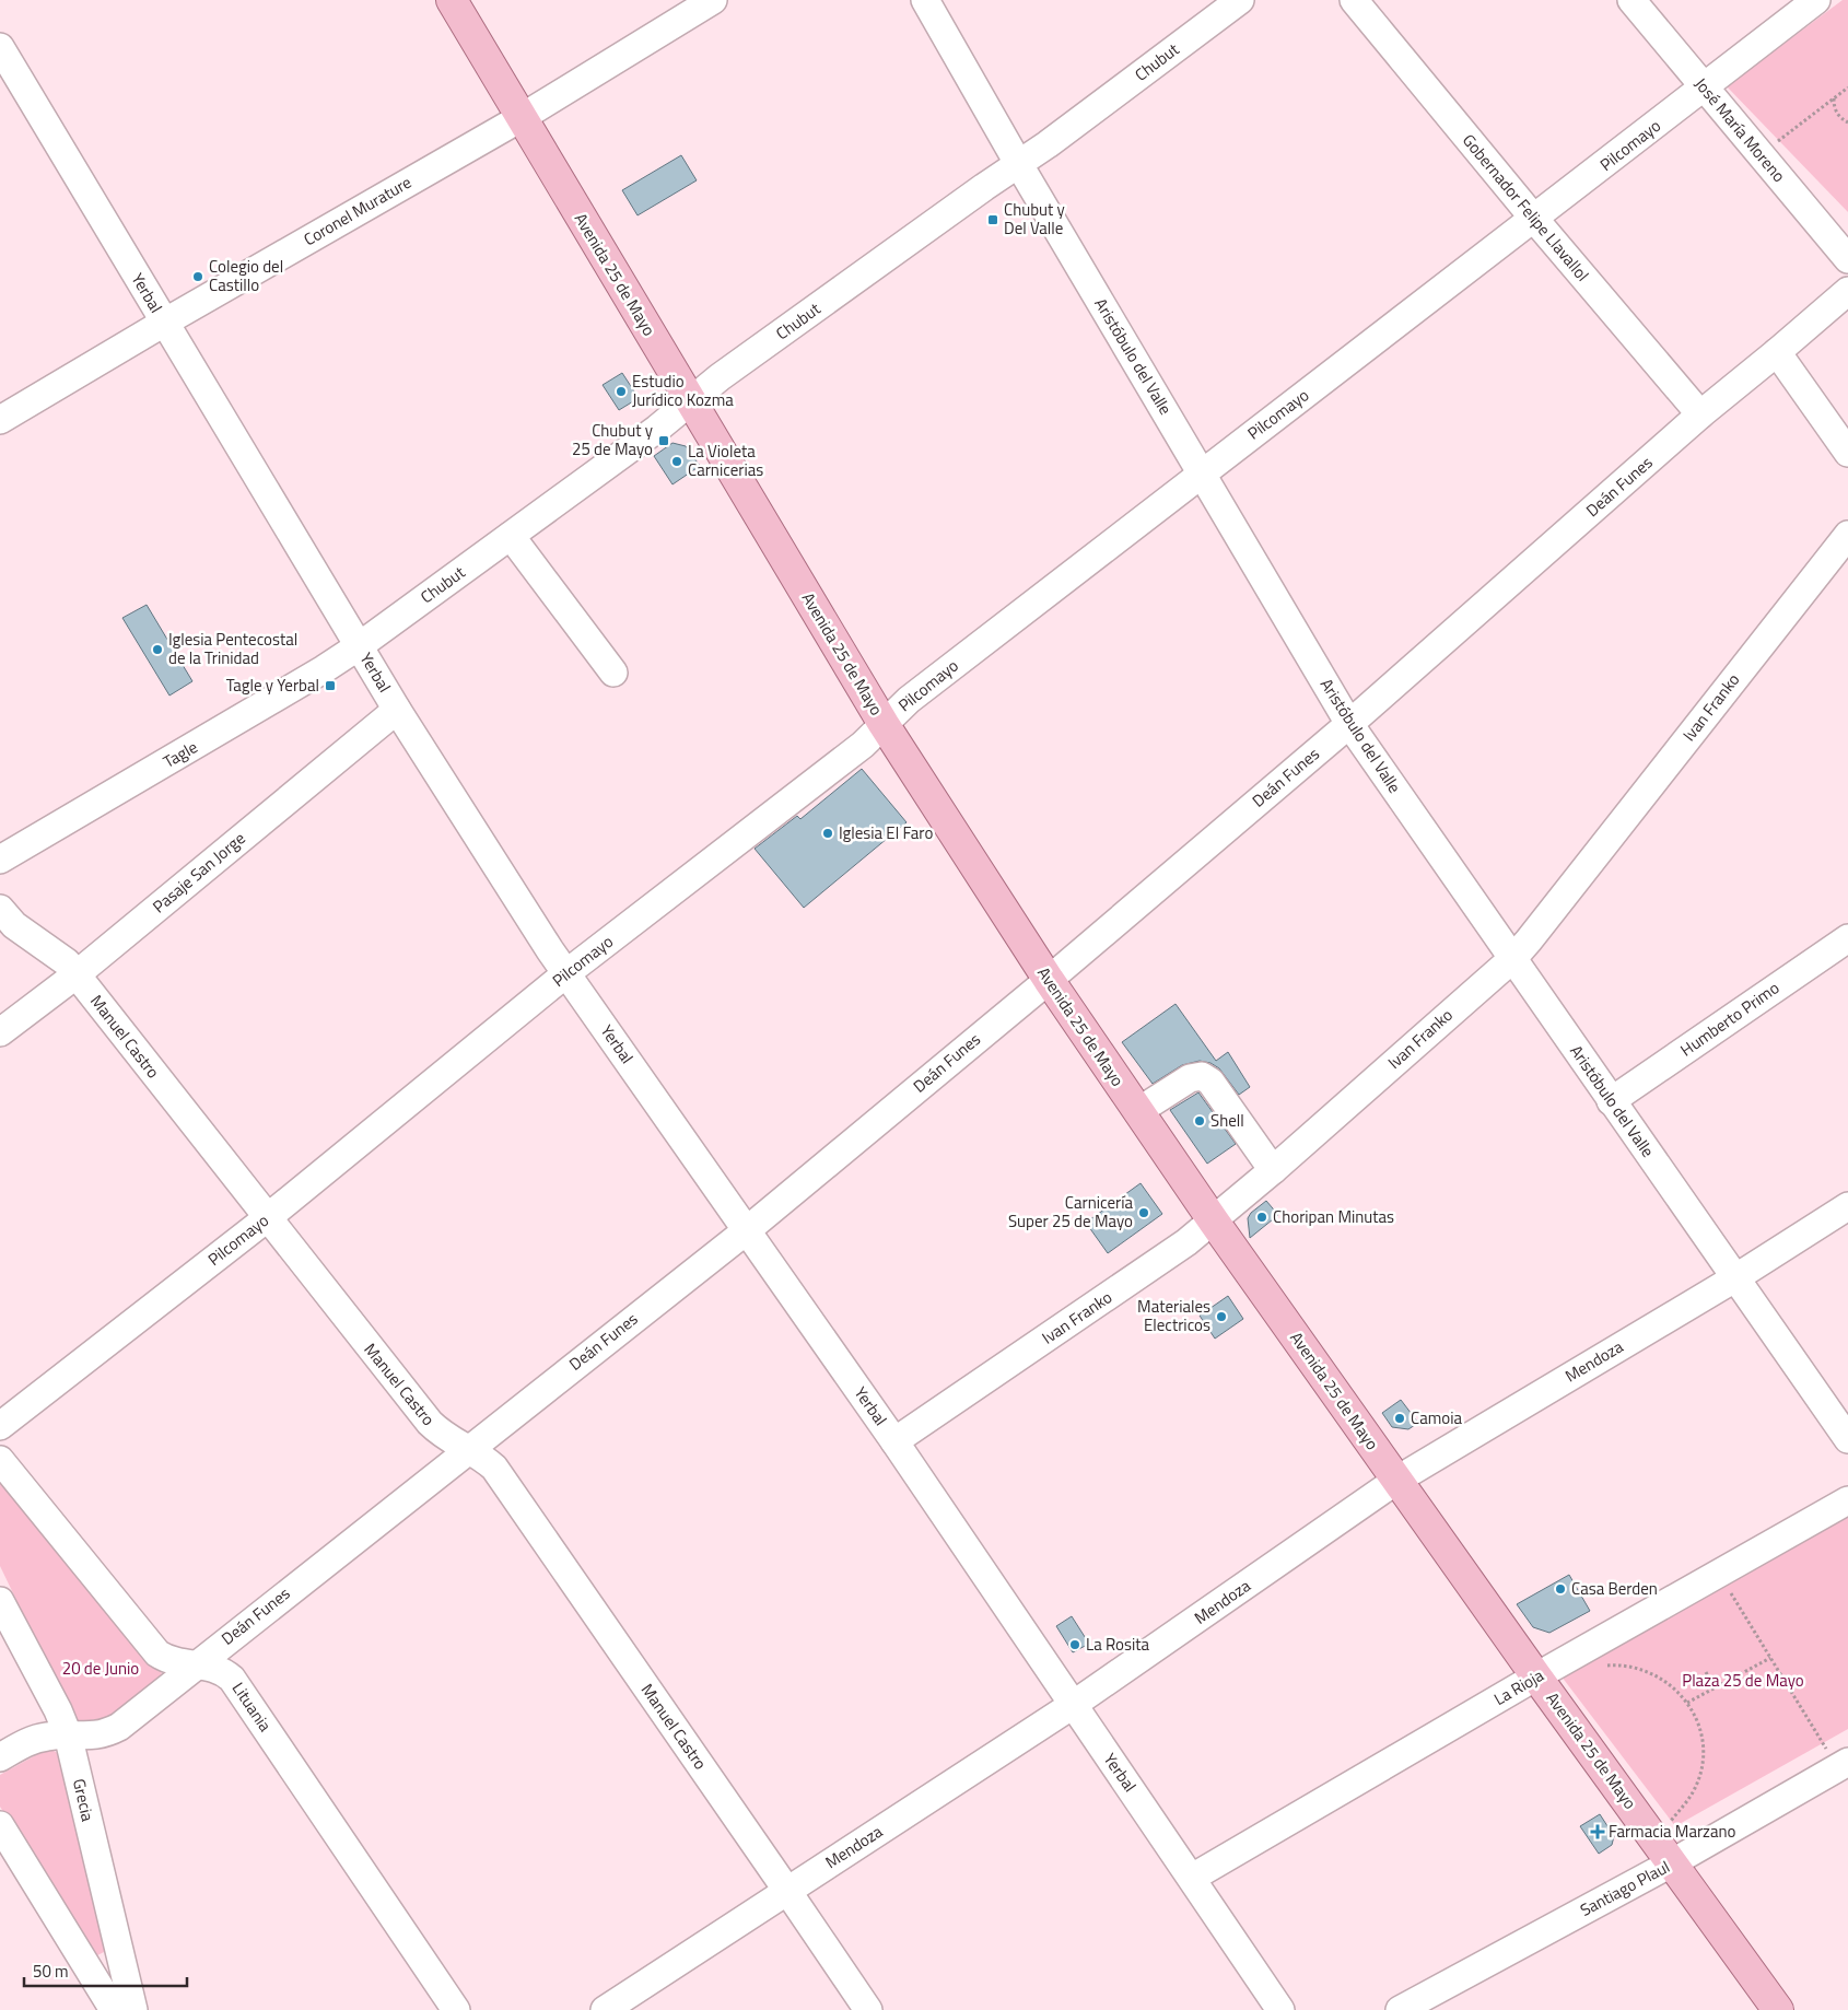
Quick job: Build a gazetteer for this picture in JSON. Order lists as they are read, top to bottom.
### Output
{
  "streets": {
    "main road": ["Avenida 25 de Mayo"],
    "street": [
      "Chubut",
      "José María Moreno",
      "Pilcomayo",
      "Gobernador Felipe Llavallol",
      "Coronel Murature",
      "Yerbal",
      "Aristóbulo del Valle",
      "Deán Funes",
      "Ivan Franko",
      "Tagle",
      "Pasaje San Jorge",
      "Humberto Primo",
      "Manuel Castro",
      "Mendoza",
      "La Rioja",
      "Lituania",
      "Grecia",
      "Santiago Plaul"
    ]
  },
  "crossings": [
    ["Chubut", "Avenida 25 de Mayo"],
    ["Chubut", "Yerbal"],
    ["Chubut", "Aristóbulo del Valle"],
    ["Chubut", "Tagle"],
    ["José María Moreno", "Pilcomayo"],
    ["Pilcomayo", "Gobernador Felipe Llavallol"],
    ["Pilcomayo", "Avenida 25 de Mayo"],
    ["Pilcomayo", "Yerbal"],
    ["Pilcomayo", "Aristóbulo del Valle"],
    ["Pilcomayo", "Manuel Castro"],
    ["Gobernador Felipe Llavallol", "Deán Funes"],
    ["Coronel Murature", "Avenida 25 de Mayo"],
    ["Coronel Murature", "Yerbal"],
    ["Avenida 25 de Mayo", "Deán Funes"],
    ["Avenida 25 de Mayo", "Ivan Franko"],
    ["Avenida 25 de Mayo", "Mendoza"],
    ["Avenida 25 de Mayo", "La Rioja"],
    ["Avenida 25 de Mayo", "Santiago Plaul"],
    ["Yerbal", "Deán Funes"],
    ["Yerbal", "Ivan Franko"],
    ["Yerbal", "Tagle"],
    ["Yerbal", "Pasaje San Jorge"],
    ["Yerbal", "Mendoza"],
    ["Yerbal", "La Rioja"],
    ["Aristóbulo del Valle", "Deán Funes"],
    ["Aristóbulo del Valle", "Ivan Franko"],
    ["Aristóbulo del Valle", "Humberto Primo"],
    ["Aristóbulo del Valle", "Mendoza"],
    ["Deán Funes", "Manuel Castro"],
    ["Deán Funes", "Lituania"],
    ["Deán Funes", "Grecia"],
    ["Pasaje San Jorge", "Manuel Castro"],
    ["Manuel Castro", "Mendoza"]
  ],
  "parks": ["20 de Junio", "Plaza 25 de Mayo"],
  "places": {
    "transit": ["Chubut y Del Valle", "Chubut y 25 de Mayo", "Tagle y Yerbal"],
    "other": [
      "Colegio del Castillo",
      "Estudio Jurídico Kozma",
      "La Violeta Carnicerias",
      "Iglesia Pentecostal de la Trinidad",
      "Iglesia El Faro",
      "Shell",
      "Carnicería Super 25 de Mayo",
      "Choripan Minutas",
      "Materiales Electricos",
      "Camoia",
      "Casa Berden",
      "La Rosita"
    ],
    "health": ["Farmacia Marzano"]
  },
  "scale_bar": "50 m"
}
